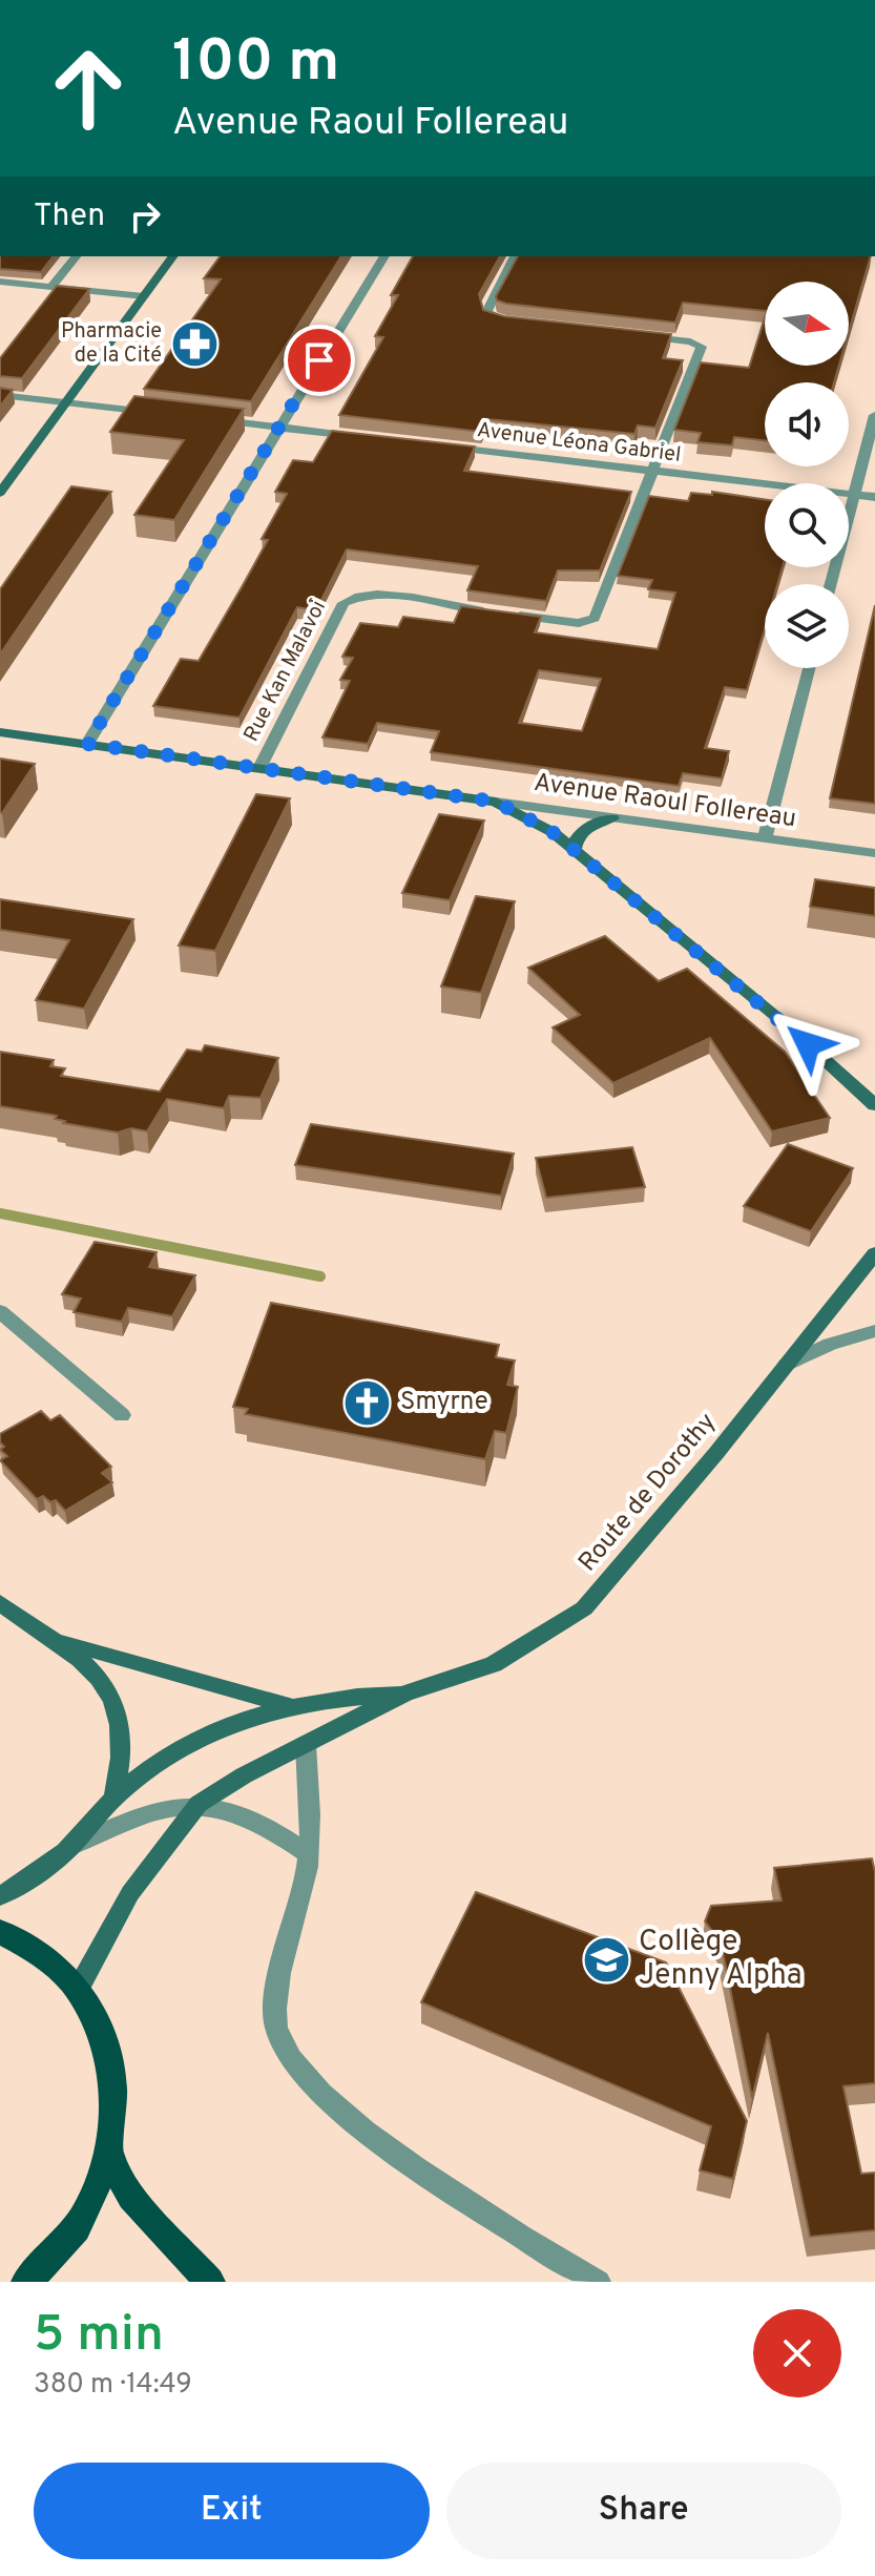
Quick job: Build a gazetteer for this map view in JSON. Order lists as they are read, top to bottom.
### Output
{
  "streets": {
    "main road": ["Avenue Raoul Follereau", "Route de Dorothy"],
    "street": ["Avenue Léona Gabriel", "Rue Kan Malavoi"]
  },
  "crossings": [
    ["Avenue Léona Gabriel", "Rue Kan Malavoi"],
    ["Rue Kan Malavoi", "Avenue Raoul Follereau"]
  ],
  "places": {
    "pharmacy": ["Pharmacie de la Cité"],
    "church": ["Smyrne"],
    "school or university": ["Collège Jenny Alpha"]
  },
  "north": "right",
  "page": {
    "turn": ["100 m", "Avenue Raoul Follereau"],
    "then": "Then",
    "heading": ["5 min", "380 m · 14:49"],
    "buttons": ["Exit", "Share"]
  }
}
